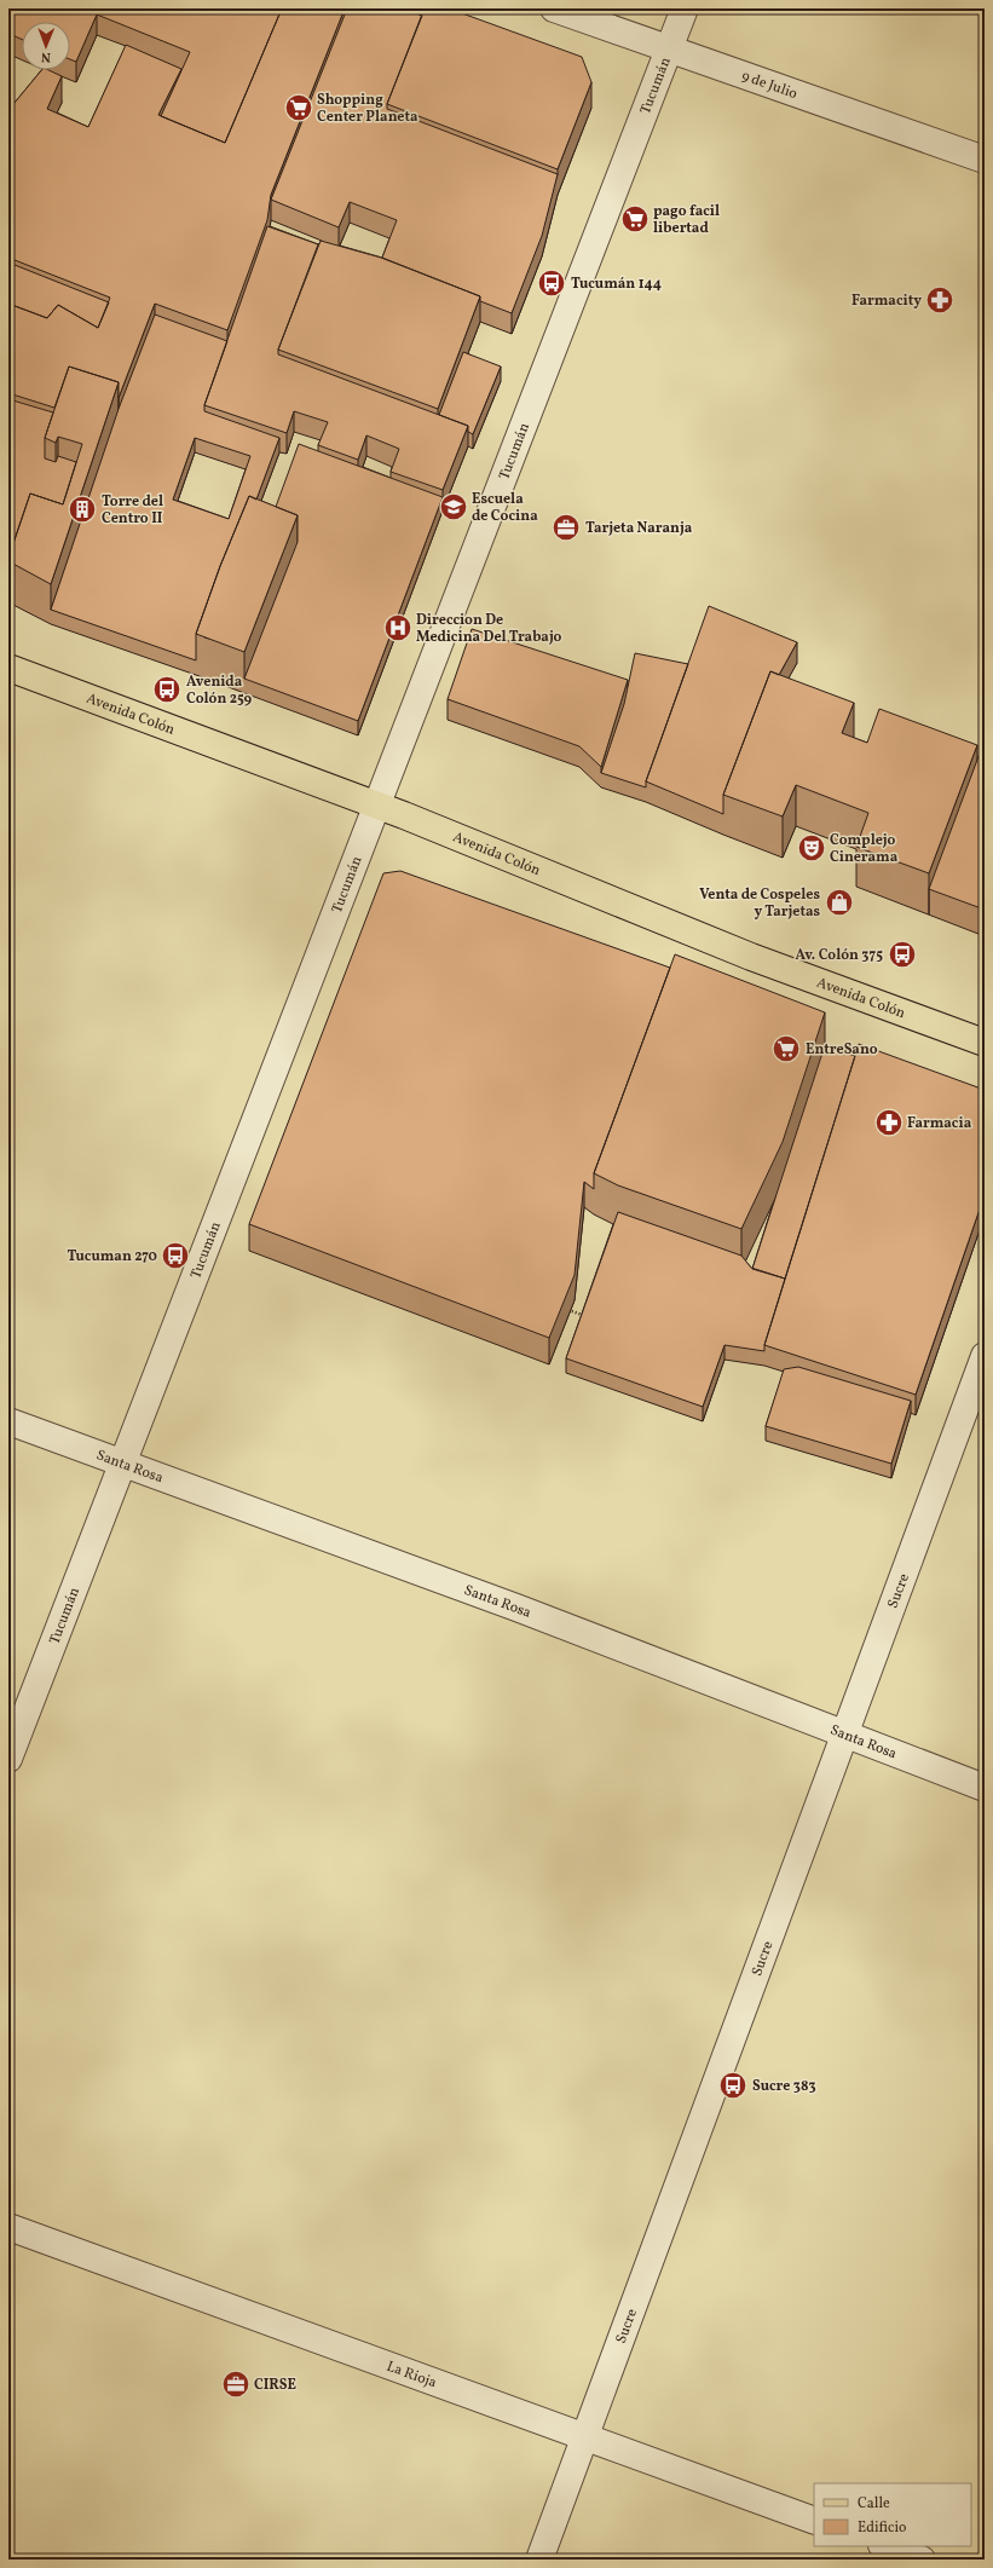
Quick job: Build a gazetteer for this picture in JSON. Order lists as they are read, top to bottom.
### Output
{
  "streets": {
    "main road": ["Avenida Colón"],
    "street": [
      "9 de Julio",
      "Tucumán",
      "Santa Rosa",
      "Sucre",
      "La Rioja"
    ]
  },
  "crossings": [
    ["9 de Julio", "Tucumán"],
    ["Tucumán", "Avenida Colón"],
    ["Tucumán", "Santa Rosa"],
    ["Santa Rosa", "Sucre"],
    ["Sucre", "La Rioja"]
  ],
  "places": {
    "supermarket": ["Shopping Center Planeta", "pago facil libertad", "EntreSano"],
    "bus stop": [
      "Tucumán 144",
      "Avenida Colón 259",
      "Av. Colón 375",
      "Tucuman 270",
      "Sucre 383"
    ],
    "pharmacy": ["Farmacity", "Farmacia"],
    "school or university": ["Escuela de Cocina"],
    "building": ["Torre del Centro II"],
    "office": ["Tarjeta Naranja", "CIRSE"],
    "hospital": ["Direccion De Medicina Del Trabajo"],
    "theatre": ["Complejo Cinerama"],
    "shop": ["Venta de Cospeles y Tarjetas"]
  },
  "legend": ["Calle", "Edificio"],
  "north": "bottom"
}
